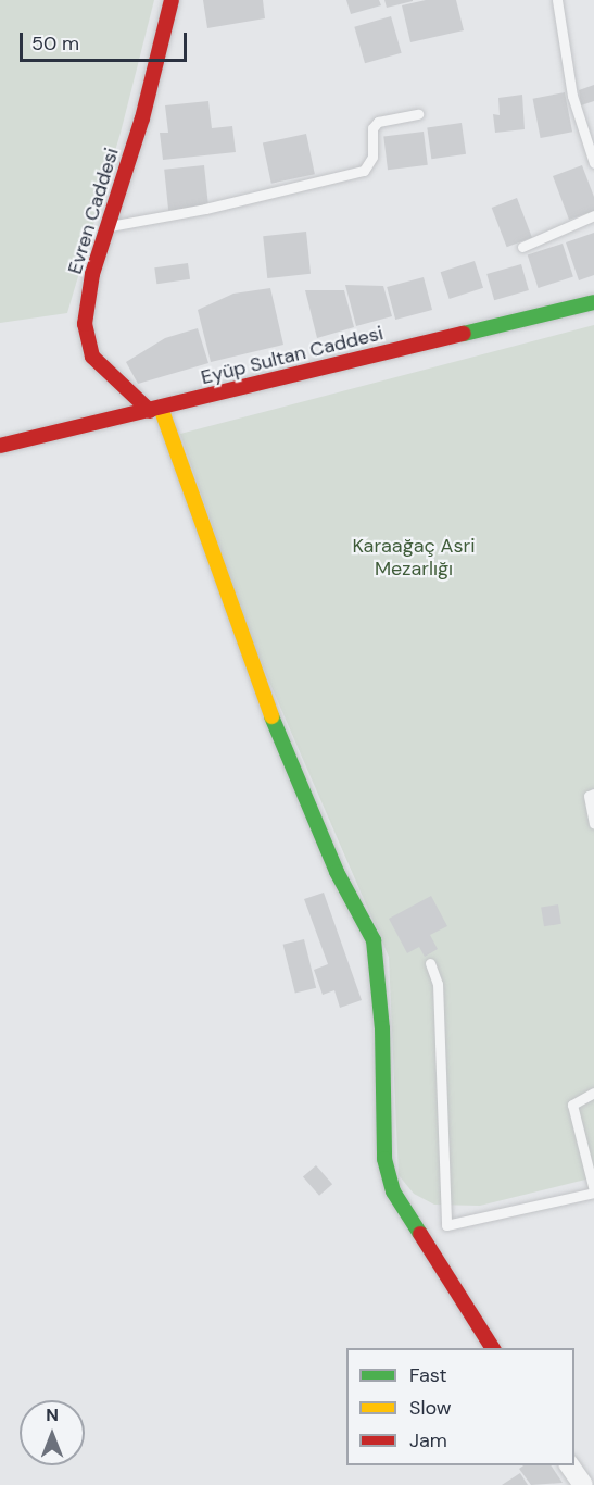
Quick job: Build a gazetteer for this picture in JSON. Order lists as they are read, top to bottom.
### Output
{
  "streets": {
    "street": ["Evren Caddesi", "Eyüp Sultan Caddesi"]
  },
  "crossings": [
    ["Evren Caddesi", "Eyüp Sultan Caddesi"]
  ],
  "parks": ["Karaağaç Asri Mezarlığı"],
  "legend": ["Fast", "Slow", "Jam"],
  "scale_bar": "50 m",
  "north": "top"
}
